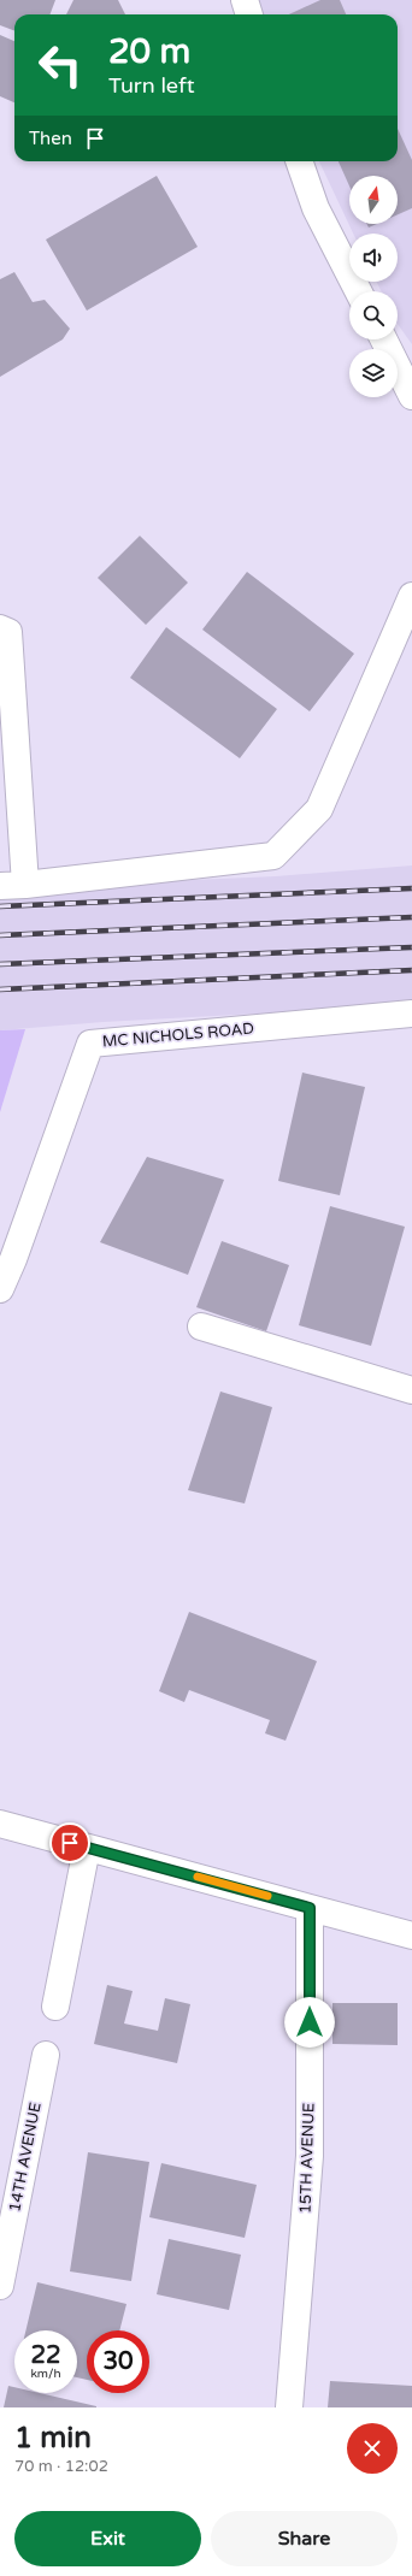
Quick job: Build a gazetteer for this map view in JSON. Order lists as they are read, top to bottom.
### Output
{
  "streets": {
    "street": ["MC NICHOLS ROAD", "14TH AVENUE", "15TH AVENUE"]
  },
  "north": "top",
  "page": {
    "turn": ["20 m", "Turn left"],
    "then": "Then",
    "speed": "22 km/h",
    "limit": "30",
    "heading": ["1 min", "70 m · 12:02"],
    "buttons": ["Exit", "Share"]
  }
}
